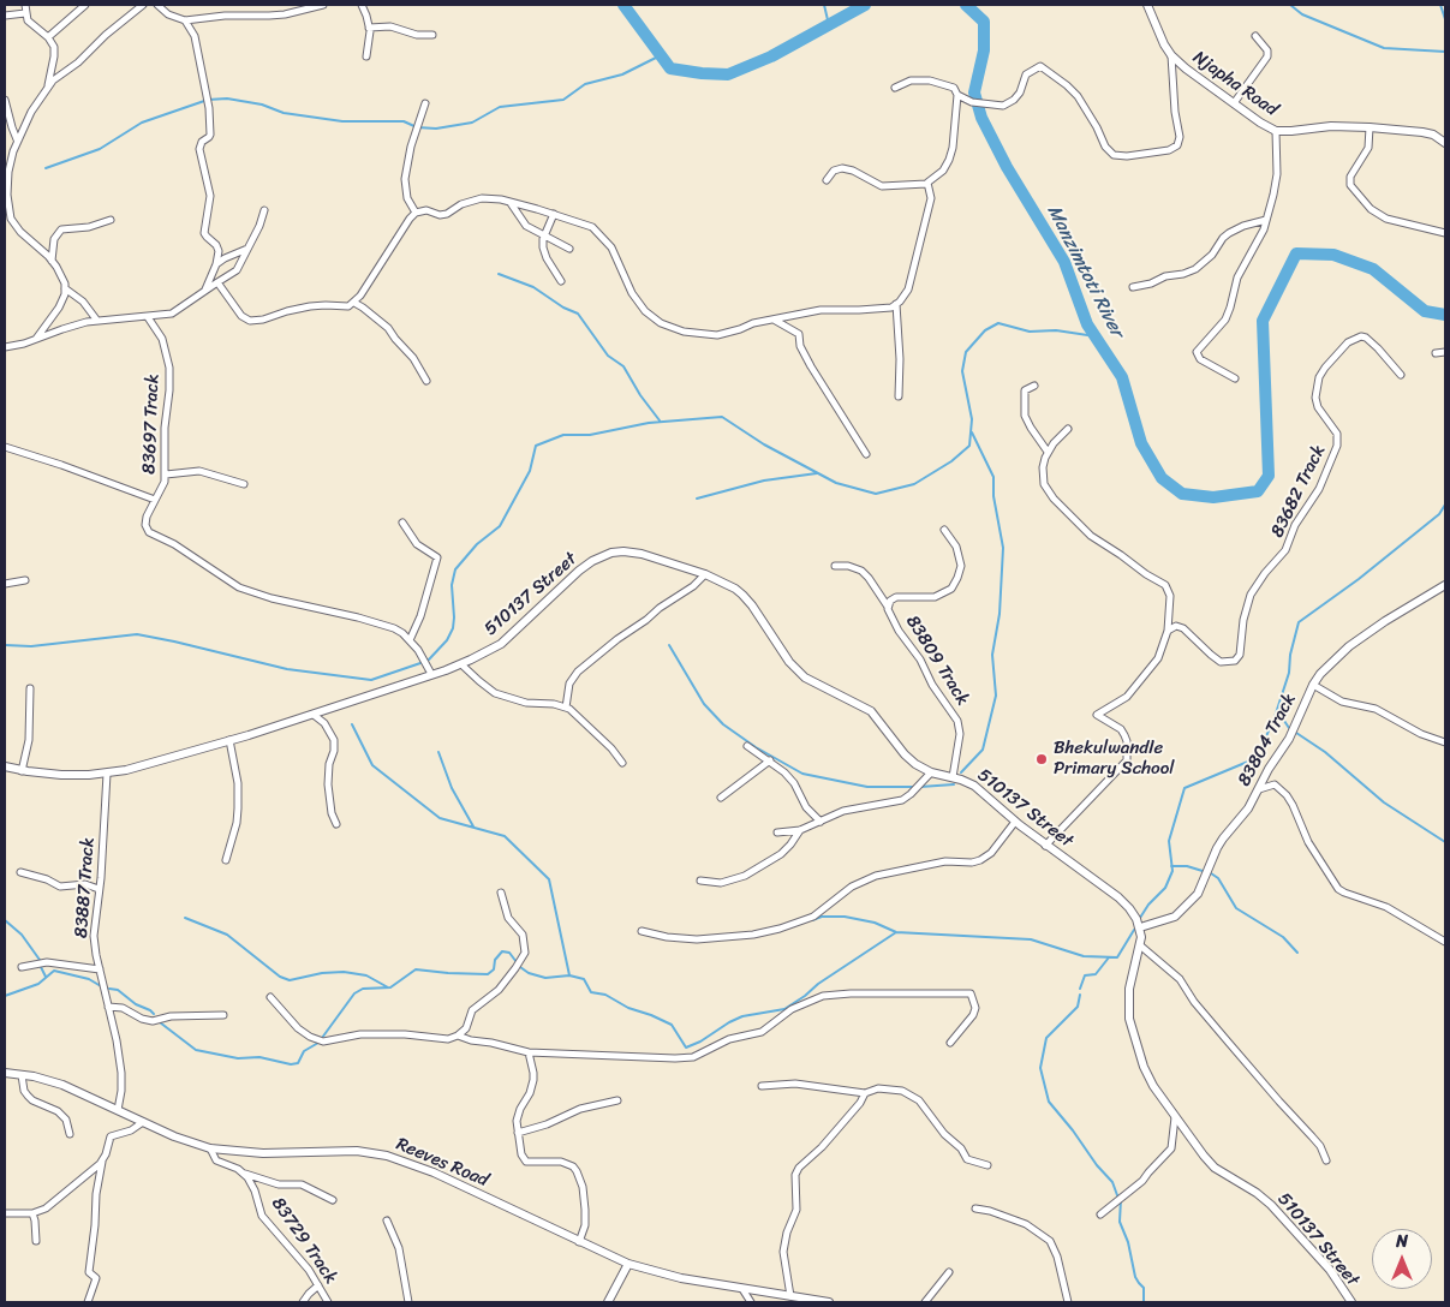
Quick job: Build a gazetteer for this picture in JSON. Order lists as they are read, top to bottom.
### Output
{
  "streets": {
    "street": [
      "Njapha Road",
      "83697 Track",
      "83682 Track",
      "510137 Street",
      "83809 Track",
      "83804 Track",
      "83887 Track",
      "Reeves Road",
      "83729 Track"
    ]
  },
  "crossings": [
    ["83697 Track", "510137 Street"],
    ["510137 Street", "83809 Track"],
    ["510137 Street", "83804 Track"],
    ["510137 Street", "83887 Track"],
    ["83887 Track", "Reeves Road"]
  ],
  "water": ["Manzimtoti River"],
  "places": ["Bhekulwandle Primary School"],
  "north": "top"
}
